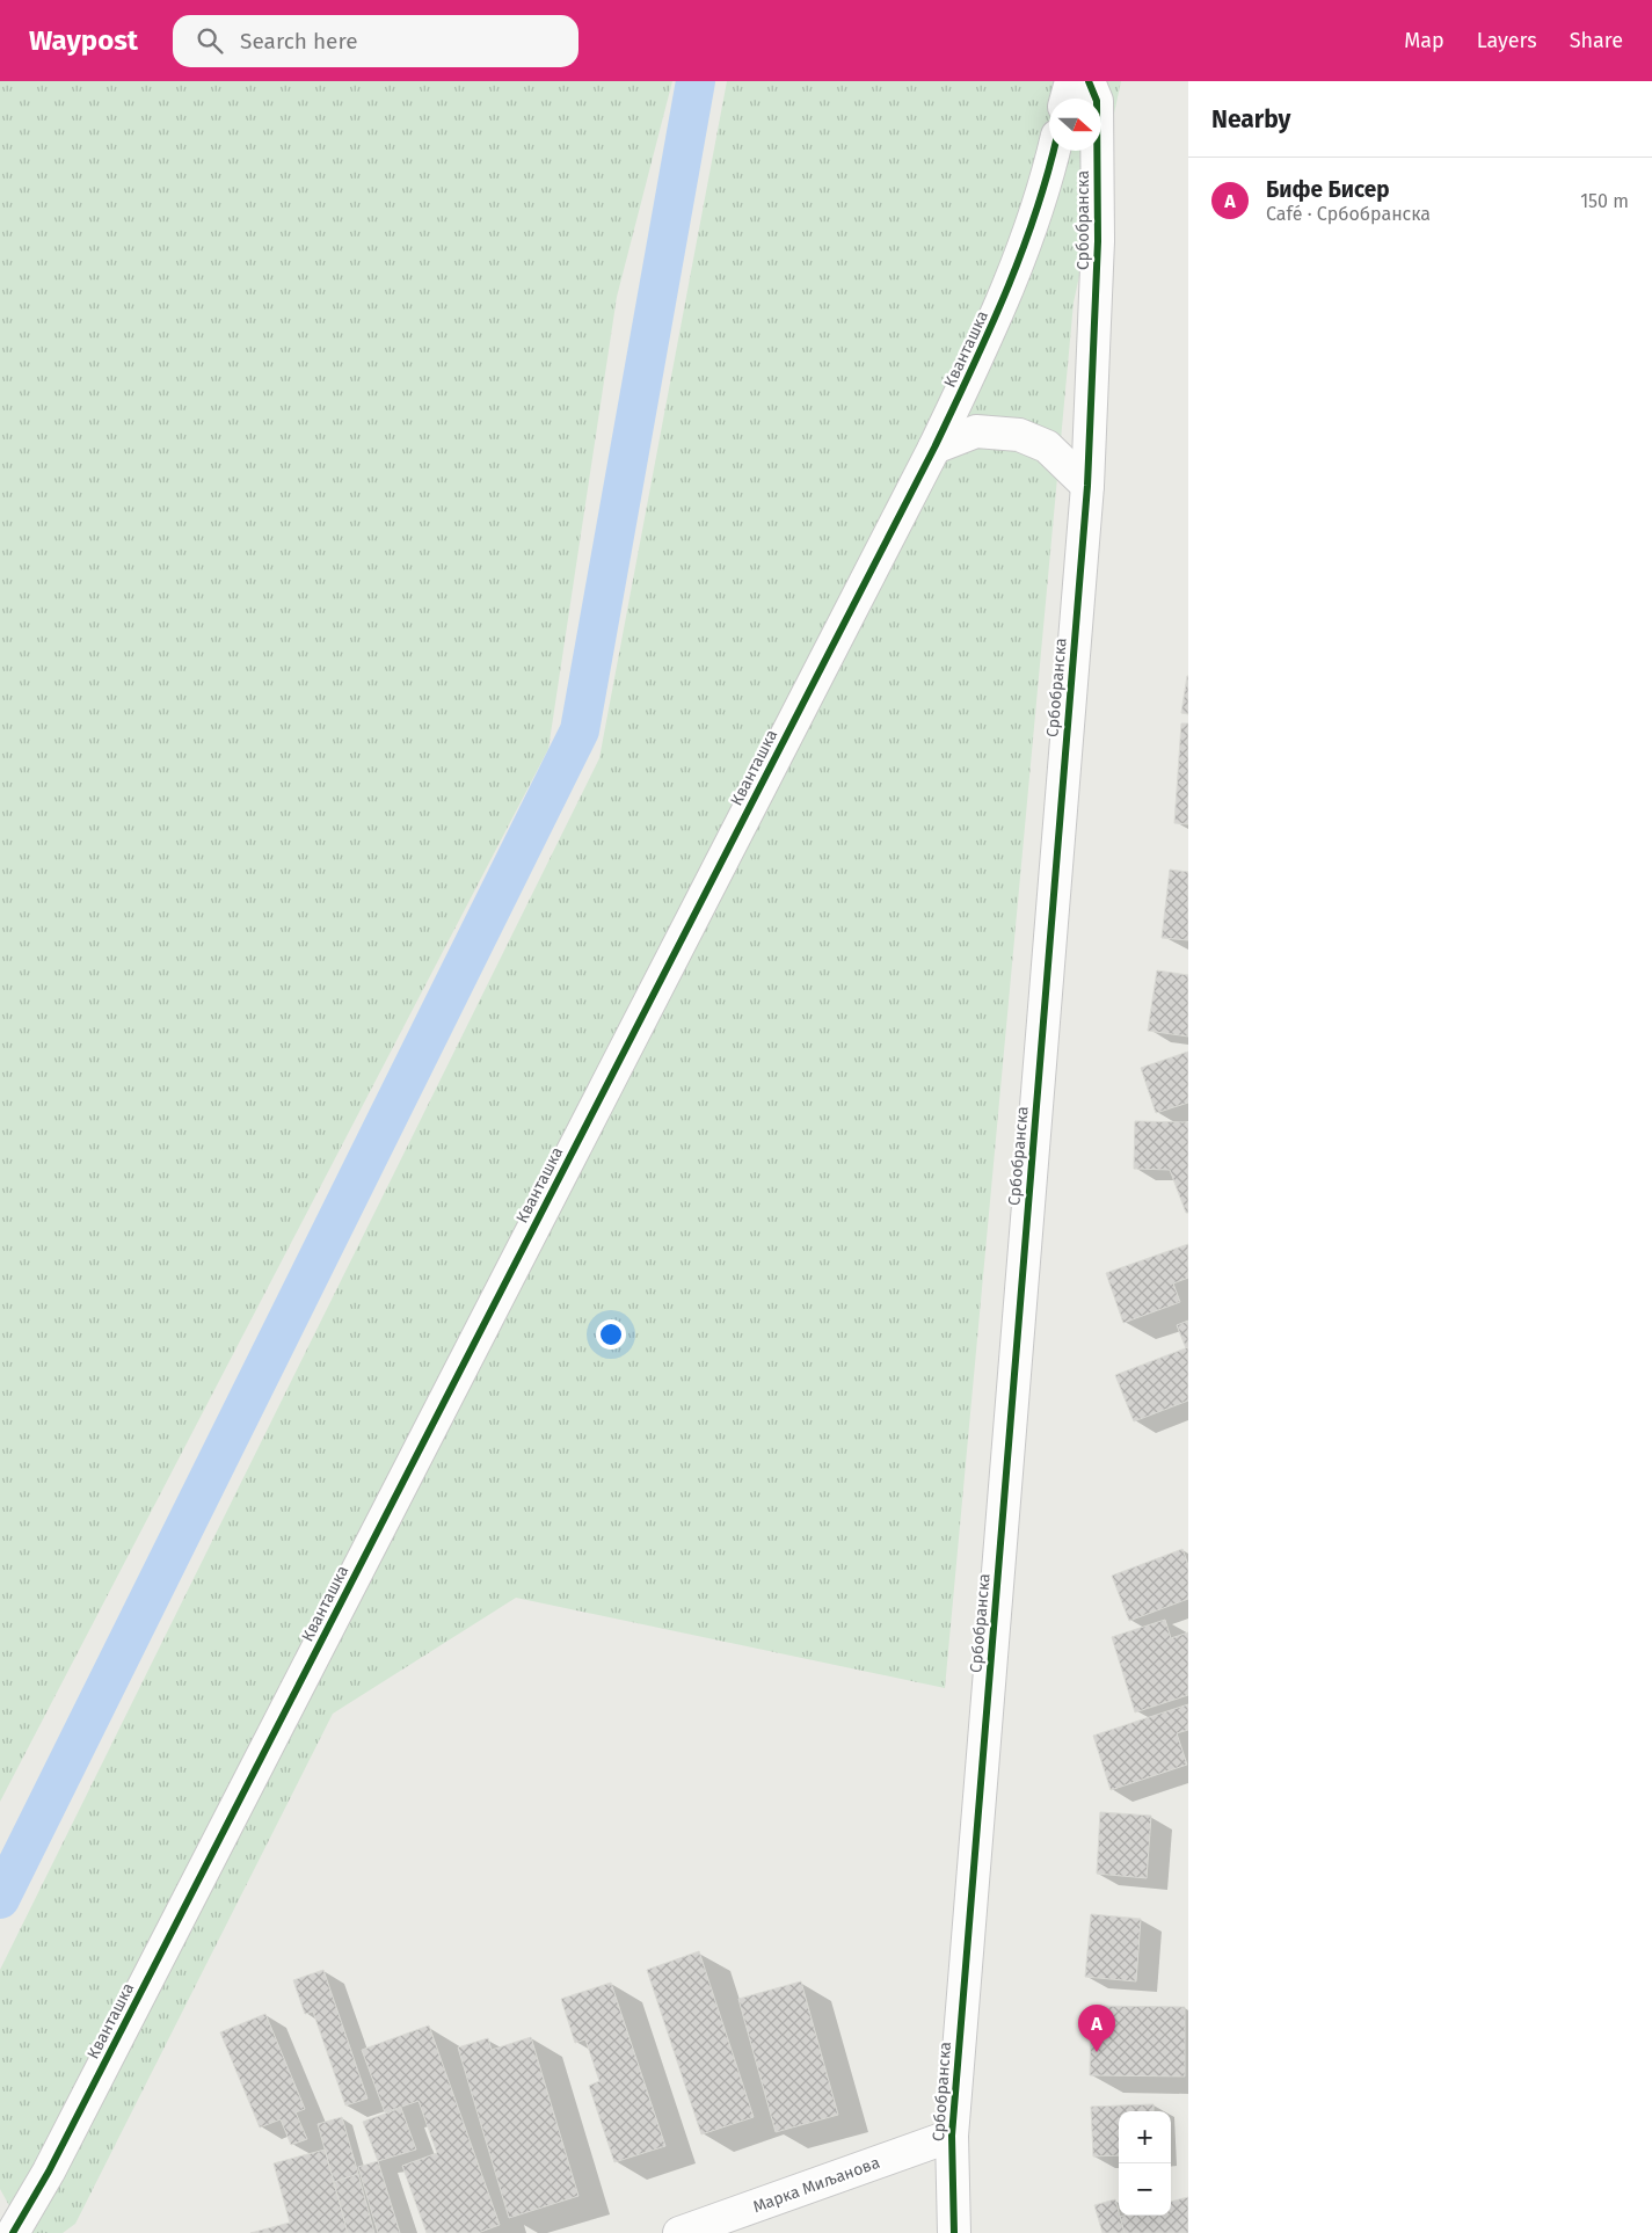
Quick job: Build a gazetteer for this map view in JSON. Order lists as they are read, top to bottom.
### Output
{
  "streets": {
    "street": ["Србобранска", "Кванташка", "Марка Миљанова"]
  },
  "crossings": [
    ["Србобранска", "Марка Миљанова"]
  ],
  "north": "right",
  "page": {
    "header": "Waypost",
    "search": "Search here",
    "nav": ["Map", "Layers", "Share"],
    "heading": "Nearby",
    "list": [
      {
        "mark": "A",
        "name": "Бифе Бисер",
        "note": "Café · Србобранска",
        "value": "150 m"
      }
    ],
    "pins": "A",
    "map_buttons": ["+", "−"]
  }
}
